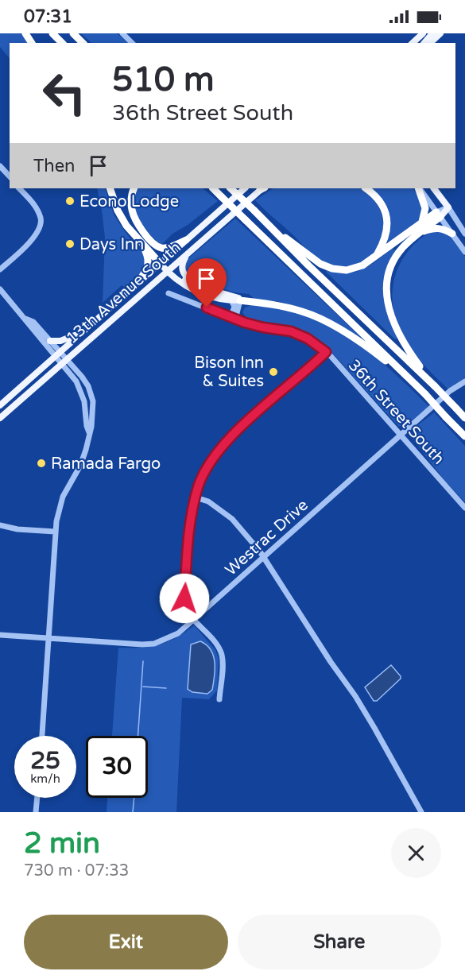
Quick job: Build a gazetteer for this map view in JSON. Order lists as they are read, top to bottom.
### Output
{
  "streets": {
    "main road": ["13th Avenue South"],
    "street": ["36th Street South", "Westrac Drive"]
  },
  "crossings": [
    ["36th Street South", "Westrac Drive"]
  ],
  "places": [
    "Econo Lodge",
    "Days Inn",
    "Bison Inn & Suites",
    "Ramada Fargo"
  ],
  "page": {
    "status": "07:31",
    "turn": ["510 m", "36th Street South"],
    "then": "Then",
    "speed": "25 km/h",
    "limit": "30",
    "heading": ["2 min", "730 m · 07:33"],
    "buttons": ["Exit", "Share"]
  }
}
